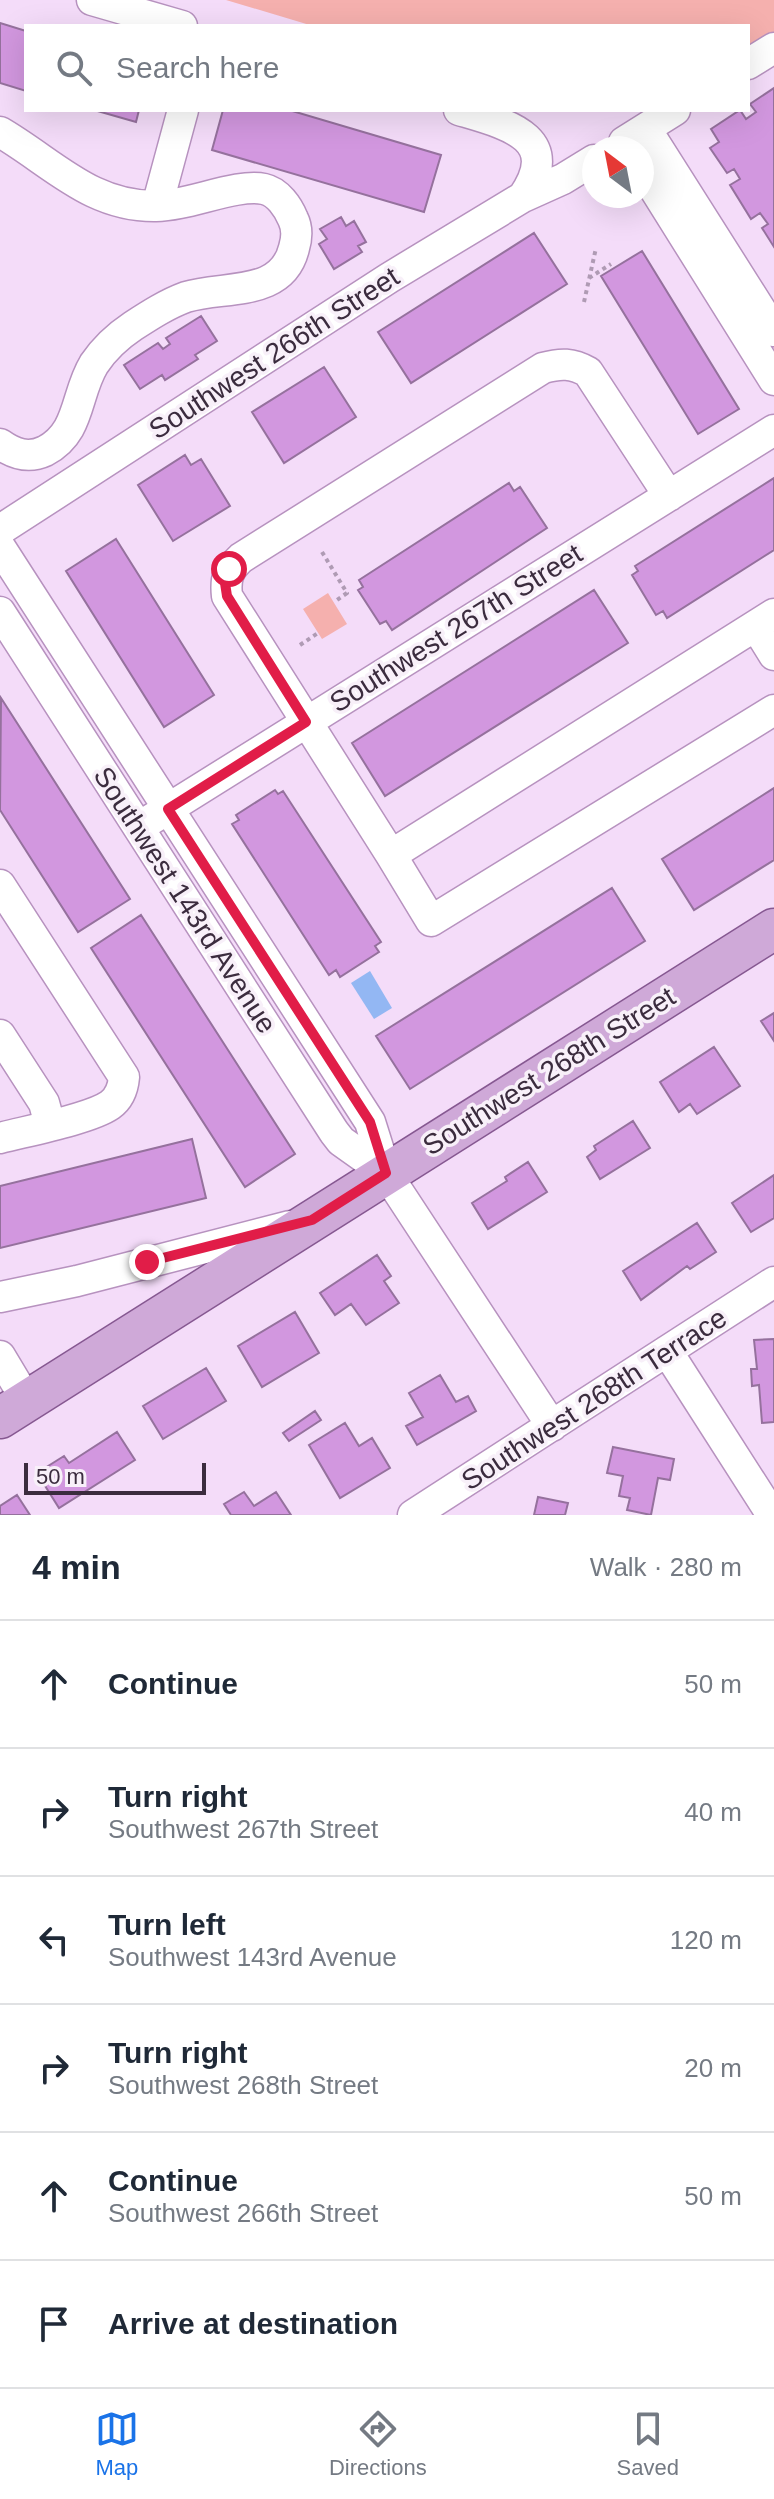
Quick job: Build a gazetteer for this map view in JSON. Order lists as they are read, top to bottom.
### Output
{
  "streets": {
    "main road": ["Southwest 268th Street"],
    "street": [
      "Southwest 266th Street",
      "Southwest 267th Street",
      "Southwest 143rd Avenue",
      "Southwest 268th Terrace"
    ]
  },
  "crossings": [
    ["Southwest 267th Street", "Southwest 143rd Avenue"],
    ["Southwest 143rd Avenue", "Southwest 268th Street"],
    ["Southwest 143rd Avenue", "Southwest 268th Terrace"]
  ],
  "scale_bar": "50 m",
  "north": "top left",
  "page": {
    "search": "Search here",
    "scale": "50 m",
    "heading": ["4 min", "Walk · 280 m"],
    "list": [
      ["Continue", "50 m"],
      ["Turn right", "Southwest 267th Street", "40 m"],
      ["Turn left", "Southwest 143rd Avenue", "120 m"],
      ["Turn right", "Southwest 268th Street", "20 m"],
      ["Continue", "Southwest 266th Street", "50 m"],
      "Arrive at destination"
    ],
    "nav": ["Map", "Directions", "Saved"]
  }
}
